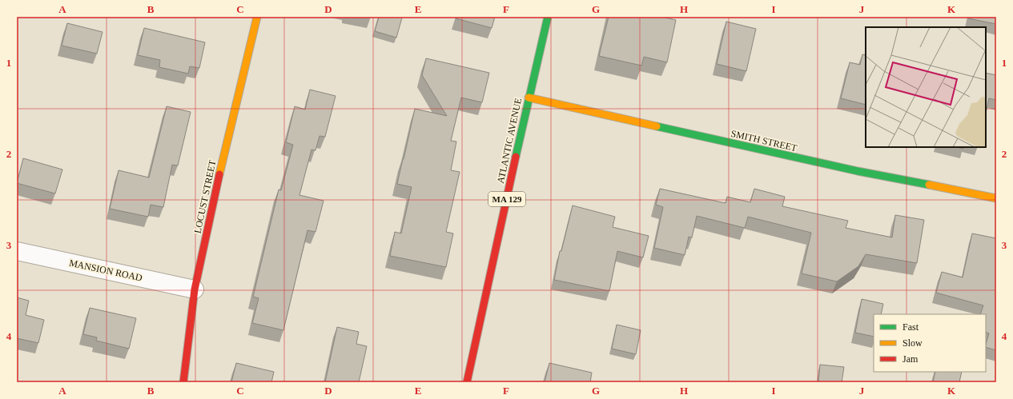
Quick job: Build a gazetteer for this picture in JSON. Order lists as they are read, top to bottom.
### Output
{
  "streets": {
    "street": [
      "ATLANTIC AVENUE",
      "SMITH STREET",
      "LOCUST STREET",
      "MA 129",
      "MANSION ROAD"
    ]
  },
  "crossings": [
    ["ATLANTIC AVENUE", "SMITH STREET"],
    ["LOCUST STREET", "MANSION ROAD"]
  ],
  "legend": ["Fast", "Slow", "Jam"],
  "grid": {
    "columns": [
      "A",
      "B",
      "C",
      "D",
      "E",
      "F",
      "G",
      "H",
      "I",
      "J",
      "K"
    ],
    "rows": [
      "1",
      "2",
      "3",
      "4"
    ]
  }
}
